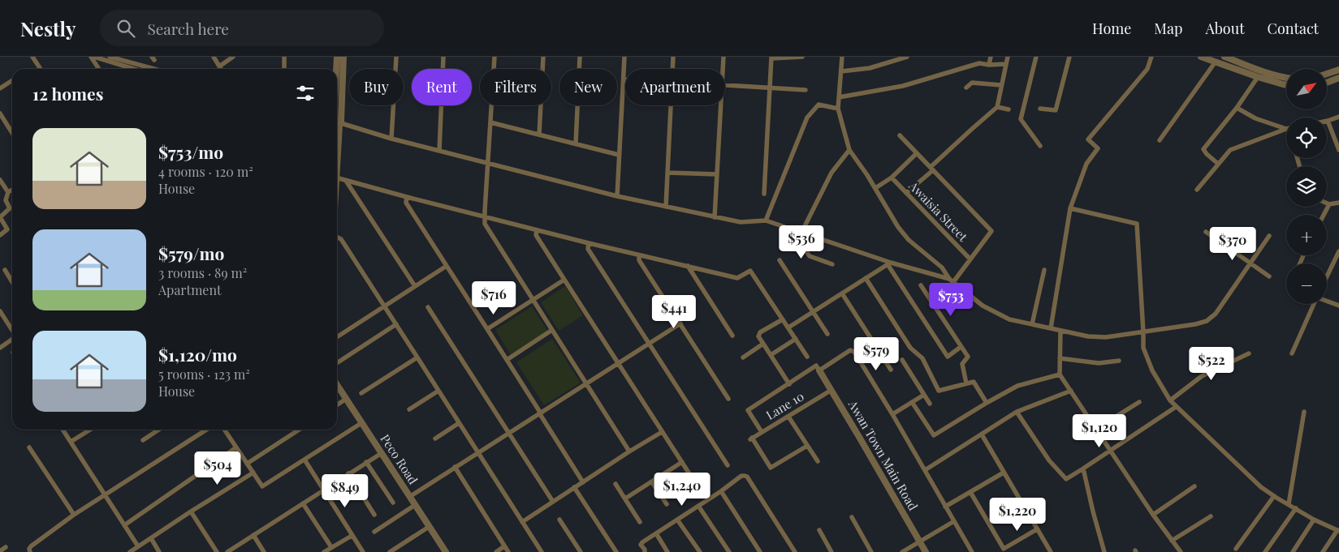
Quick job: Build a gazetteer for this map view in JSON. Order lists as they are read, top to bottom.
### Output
{
  "streets": {
    "street": [
      "Awaisia Street",
      "Lane 10",
      "Awan Town Main Road",
      "Peco Road"
    ]
  },
  "crossings": [
    ["Lane 10", "Awan Town Main Road"]
  ],
  "north": "top right",
  "page": {
    "header": "Nestly",
    "search": "Search here",
    "nav": [
      "Home",
      "Map",
      "About",
      "Contact"
    ],
    "map_buttons": ["+", "−"],
    "chip": [
      "Buy",
      "Rent",
      "Filters",
      "New",
      "Apartment"
    ],
    "heading": "12 homes",
    "list": [
      {
        "name": "$753/mo",
        "note": "4 rooms · 120 m² · House"
      },
      {
        "name": "$579/mo",
        "note": "3 rooms · 89 m² · Apartment"
      },
      {
        "name": "$1,120/mo",
        "note": "5 rooms · 123 m² · House"
      }
    ],
    "price": [
      "$536",
      "$370",
      "$716",
      "$753",
      "$441",
      "$579",
      "$522",
      "$1,120",
      "$504",
      "$1,240",
      "$849",
      "$1,220"
    ]
  }
}
